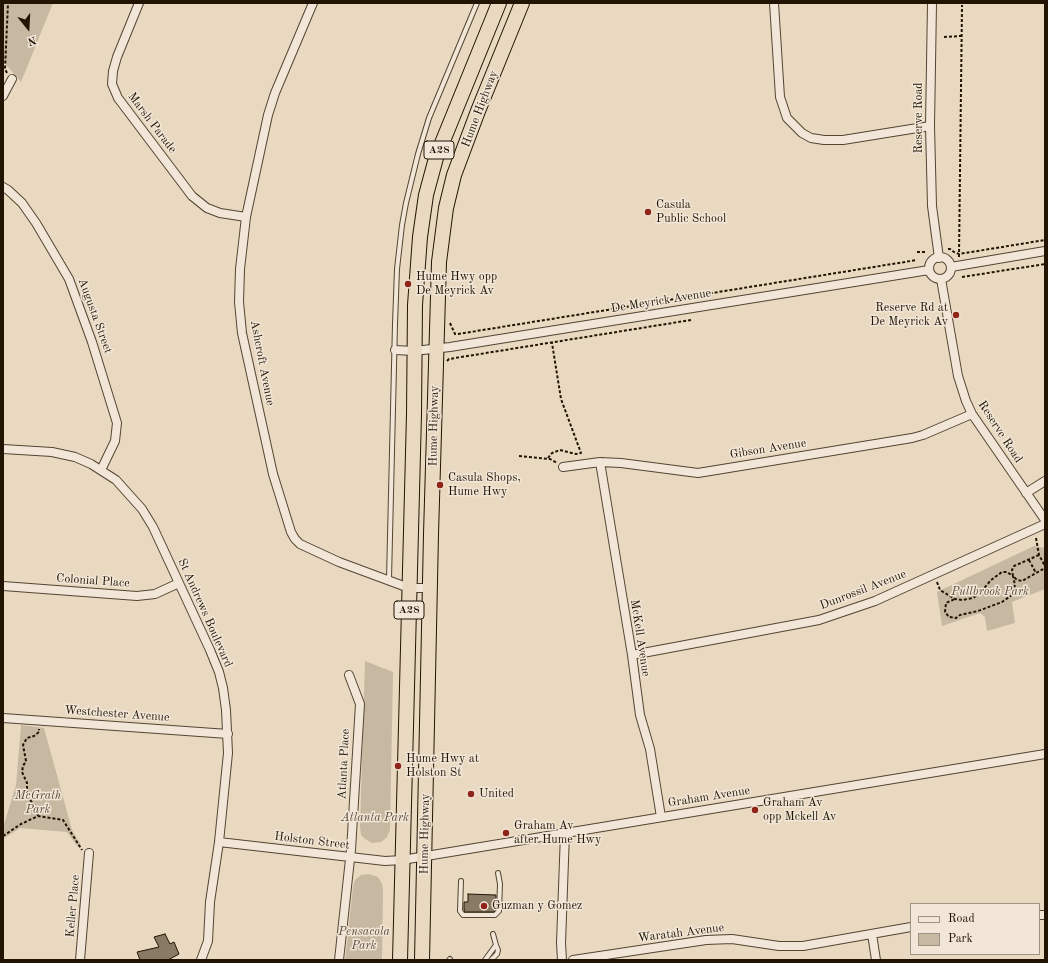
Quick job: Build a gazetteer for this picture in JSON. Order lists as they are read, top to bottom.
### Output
{
  "streets": {
    "highway": ["Hume Highway", "A28"],
    "street": [
      "Reserve Road",
      "Marsh Parade",
      "De Meyrick Avenue",
      "Augusta Street",
      "Ashcroft Avenue",
      "Gibson Avenue",
      "Colonial Place",
      "Dunrossil Avenue",
      "St Andrews Boulevard",
      "McKell Avenue",
      "Westchester Avenue",
      "Atlanta Place",
      "Graham Avenue",
      "Holston Street",
      "Keller Place",
      "Waratah Avenue"
    ]
  },
  "crossings": [
    ["Hume Highway", "De Meyrick Avenue"],
    ["Hume Highway", "Ashcroft Avenue"],
    ["Hume Highway", "Graham Avenue"],
    ["Hume Highway", "Holston Street"],
    ["Reserve Road", "De Meyrick Avenue"],
    ["Reserve Road", "Gibson Avenue"],
    ["Marsh Parade", "Ashcroft Avenue"],
    ["Augusta Street", "St Andrews Boulevard"],
    ["Gibson Avenue", "McKell Avenue"],
    ["Colonial Place", "St Andrews Boulevard"],
    ["Dunrossil Avenue", "McKell Avenue"],
    ["St Andrews Boulevard", "Westchester Avenue"],
    ["St Andrews Boulevard", "Holston Street"],
    ["McKell Avenue", "Graham Avenue"],
    ["Atlanta Place", "Holston Street"],
    ["Graham Avenue", "Holston Street"]
  ],
  "parks": [
    "Pullbrook Park",
    "McGrath Park",
    "Atlanta Park",
    "Pensacola Park"
  ],
  "places": [
    "Casula Public School",
    "Hume Hwy opp De Meyrick Av",
    "Reserve Rd at De Meyrick Av",
    "Casula Shops, Hume Hwy",
    "Hume Hwy at Holston St",
    "United",
    "Graham Av opp Mckell Av",
    "Graham Av after Hume Hwy",
    "Guzman y Gomez"
  ],
  "legend": ["Road", "Park"],
  "north": "bottom"
}
